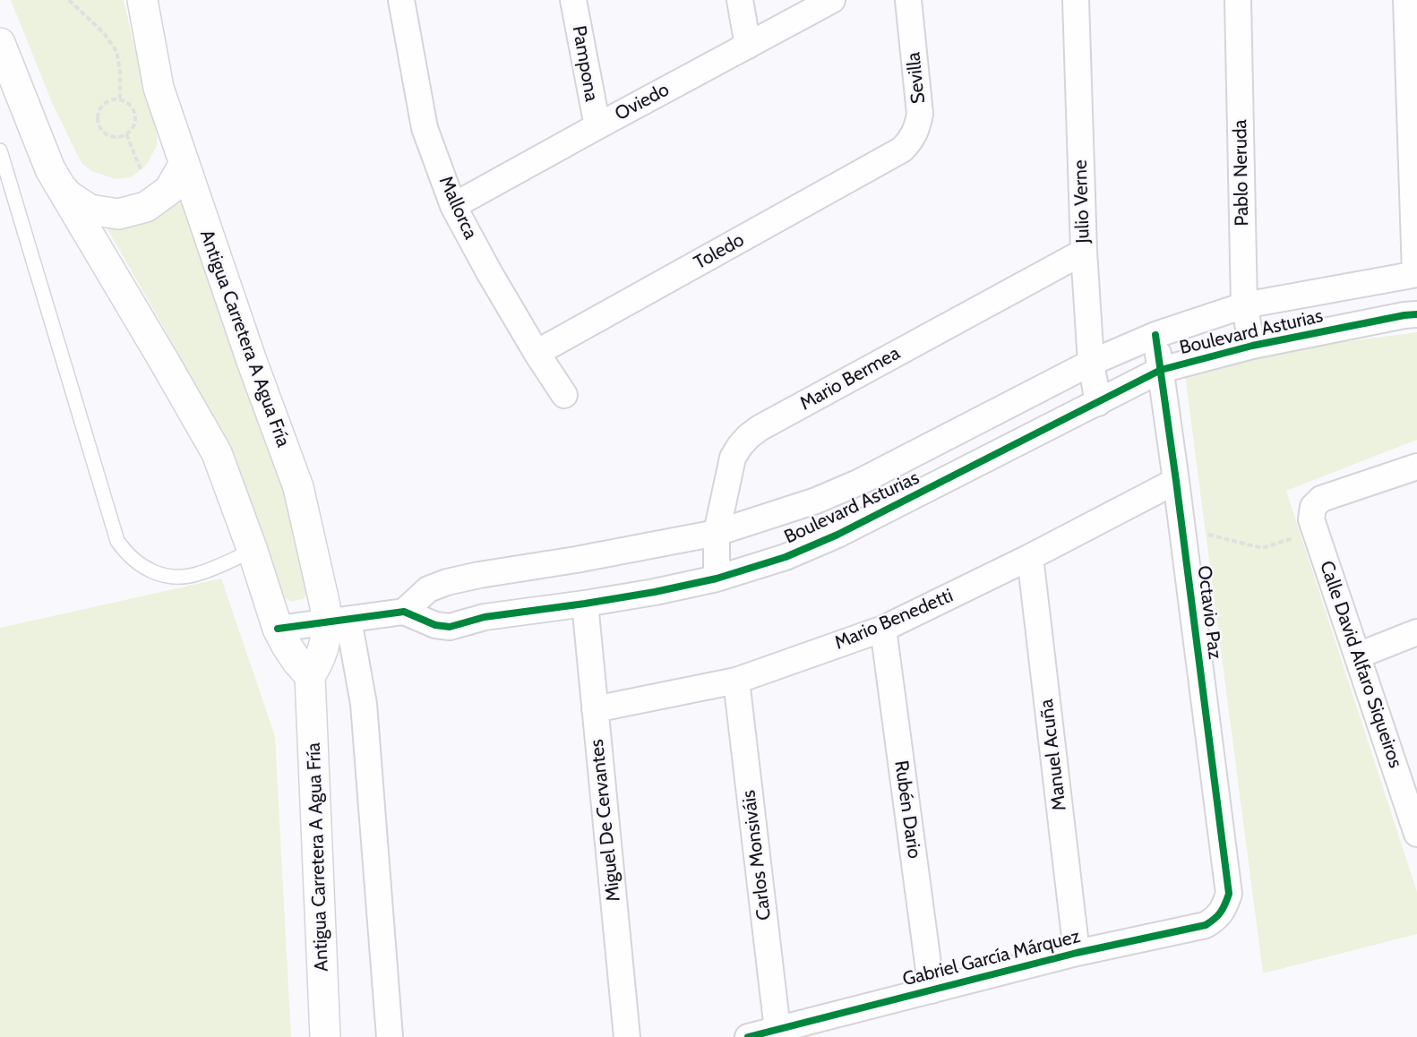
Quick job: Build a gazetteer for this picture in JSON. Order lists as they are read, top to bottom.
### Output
{
  "streets": {
    "street": [
      "Pampona",
      "Sevilla",
      "Oviedo",
      "Pablo Neruda",
      "Julio Verne",
      "Mallorca",
      "Toledo",
      "Boulevard Asturias",
      "Antigua Carretera A Agua Fría",
      "Mario Bermea",
      "Octavio Paz",
      "Mario Benedetti",
      "Calle David Alfaro Siqueiros",
      "Manuel Acuña",
      "Rubén Dario",
      "Miguel De Cervantes",
      "Carlos Monsiváis",
      "Gabriel García Márquez"
    ]
  },
  "crossings": [
    ["Pampona", "Oviedo"],
    ["Sevilla", "Toledo"],
    ["Oviedo", "Mallorca"],
    ["Pablo Neruda", "Boulevard Asturias"],
    ["Julio Verne", "Boulevard Asturias"],
    ["Julio Verne", "Mario Bermea"],
    ["Mallorca", "Toledo"],
    ["Boulevard Asturias", "Mario Bermea"],
    ["Boulevard Asturias", "Octavio Paz"],
    ["Boulevard Asturias", "Miguel De Cervantes"],
    ["Octavio Paz", "Mario Benedetti"],
    ["Octavio Paz", "Gabriel García Márquez"],
    ["Mario Benedetti", "Manuel Acuña"],
    ["Mario Benedetti", "Rubén Dario"],
    ["Mario Benedetti", "Miguel De Cervantes"],
    ["Mario Benedetti", "Carlos Monsiváis"],
    ["Manuel Acuña", "Gabriel García Márquez"],
    ["Rubén Dario", "Gabriel García Márquez"],
    ["Carlos Monsiváis", "Gabriel García Márquez"]
  ]
}
